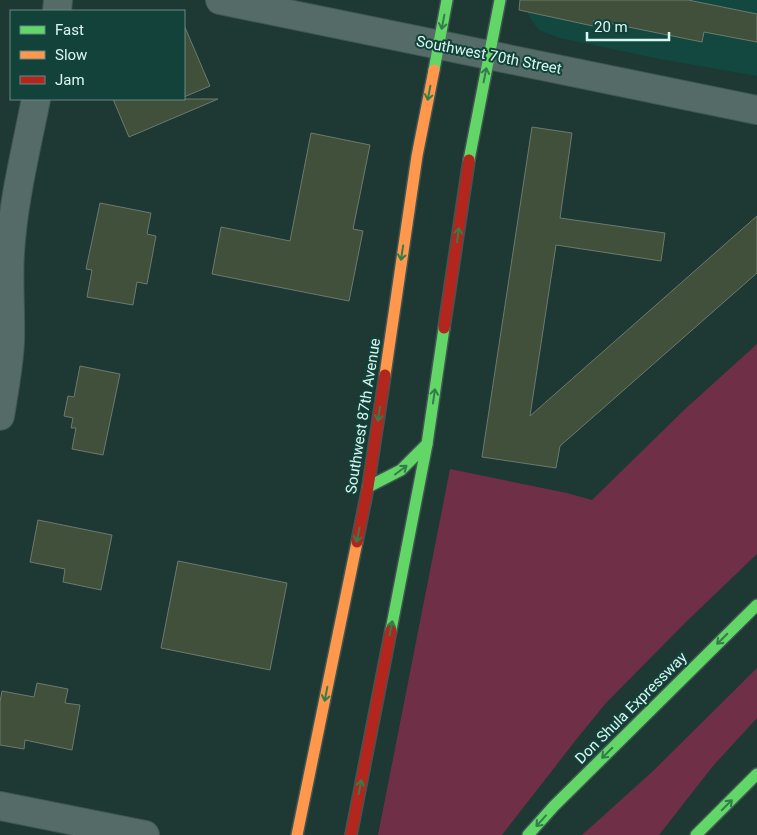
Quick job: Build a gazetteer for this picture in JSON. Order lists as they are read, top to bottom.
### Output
{
  "streets": {
    "main road": ["Southwest 87th Avenue", "Don Shula Expressway"],
    "street": ["Southwest 70th Street"]
  },
  "crossings": [
    ["Southwest 70th Street", "Southwest 87th Avenue"]
  ],
  "one_way": ["Don Shula Expressway"],
  "legend": ["Fast", "Slow", "Jam"],
  "scale_bar": "20 m"
}
